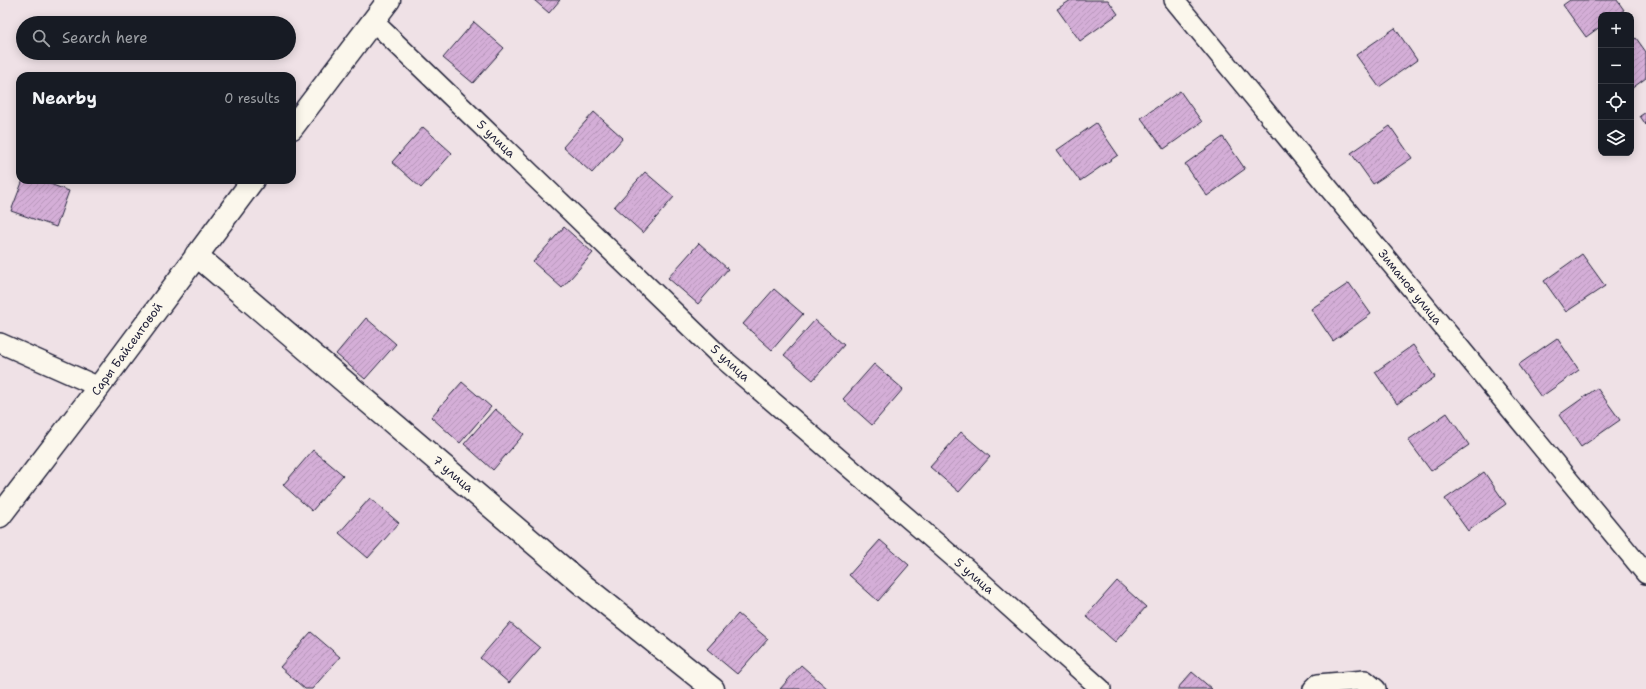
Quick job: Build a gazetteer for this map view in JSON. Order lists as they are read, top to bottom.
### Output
{
  "streets": {
    "street": [
      "5 улица",
      "Зиманов улица",
      "Сары Байсеитовой",
      "7 улица"
    ]
  },
  "crossings": [
    ["Сары Байсеитовой", "7 улица"]
  ],
  "page": {
    "map_buttons": ["+", "−"],
    "search": "Search here",
    "heading": ["Nearby", "0 results"]
  }
}
